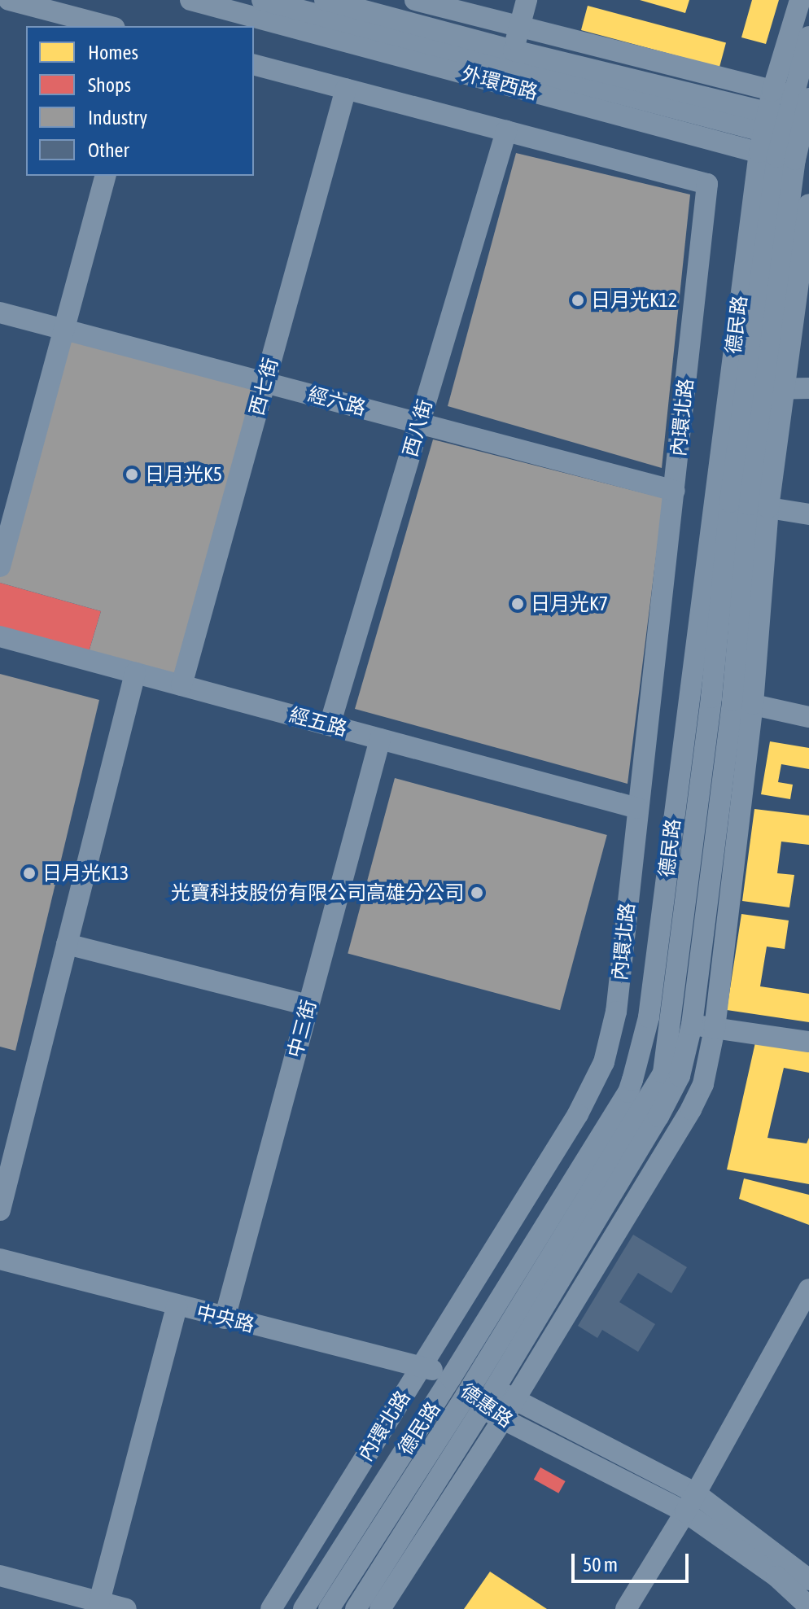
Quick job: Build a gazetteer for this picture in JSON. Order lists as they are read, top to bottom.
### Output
{
  "streets": {
    "street": [
      "外環西路",
      "德民路",
      "西七街",
      "經六路",
      "內環北路",
      "西八街",
      "經五路",
      "中三街",
      "中央路",
      "德惠路"
    ]
  },
  "crossings": [
    ["外環西路", "德民路"],
    ["德民路", "中央路"],
    ["德民路", "德惠路"],
    ["西七街", "經六路"],
    ["西七街", "經五路"],
    ["經六路", "內環北路"],
    ["經六路", "西八街"],
    ["內環北路", "西八街"],
    ["內環北路", "經五路"],
    ["內環北路", "中央路"],
    ["西八街", "經五路"],
    ["經五路", "中三街"],
    ["中三街", "中央路"],
    ["中央路", "德惠路"]
  ],
  "places": [
    "日月光K12",
    "日月光K5",
    "日月光K7",
    "日月光K13",
    "光寶科技股份有限公司高雄分公司"
  ],
  "legend": [
    "Homes",
    "Shops",
    "Industry",
    "Other"
  ],
  "scale_bar": "50 m"
}
